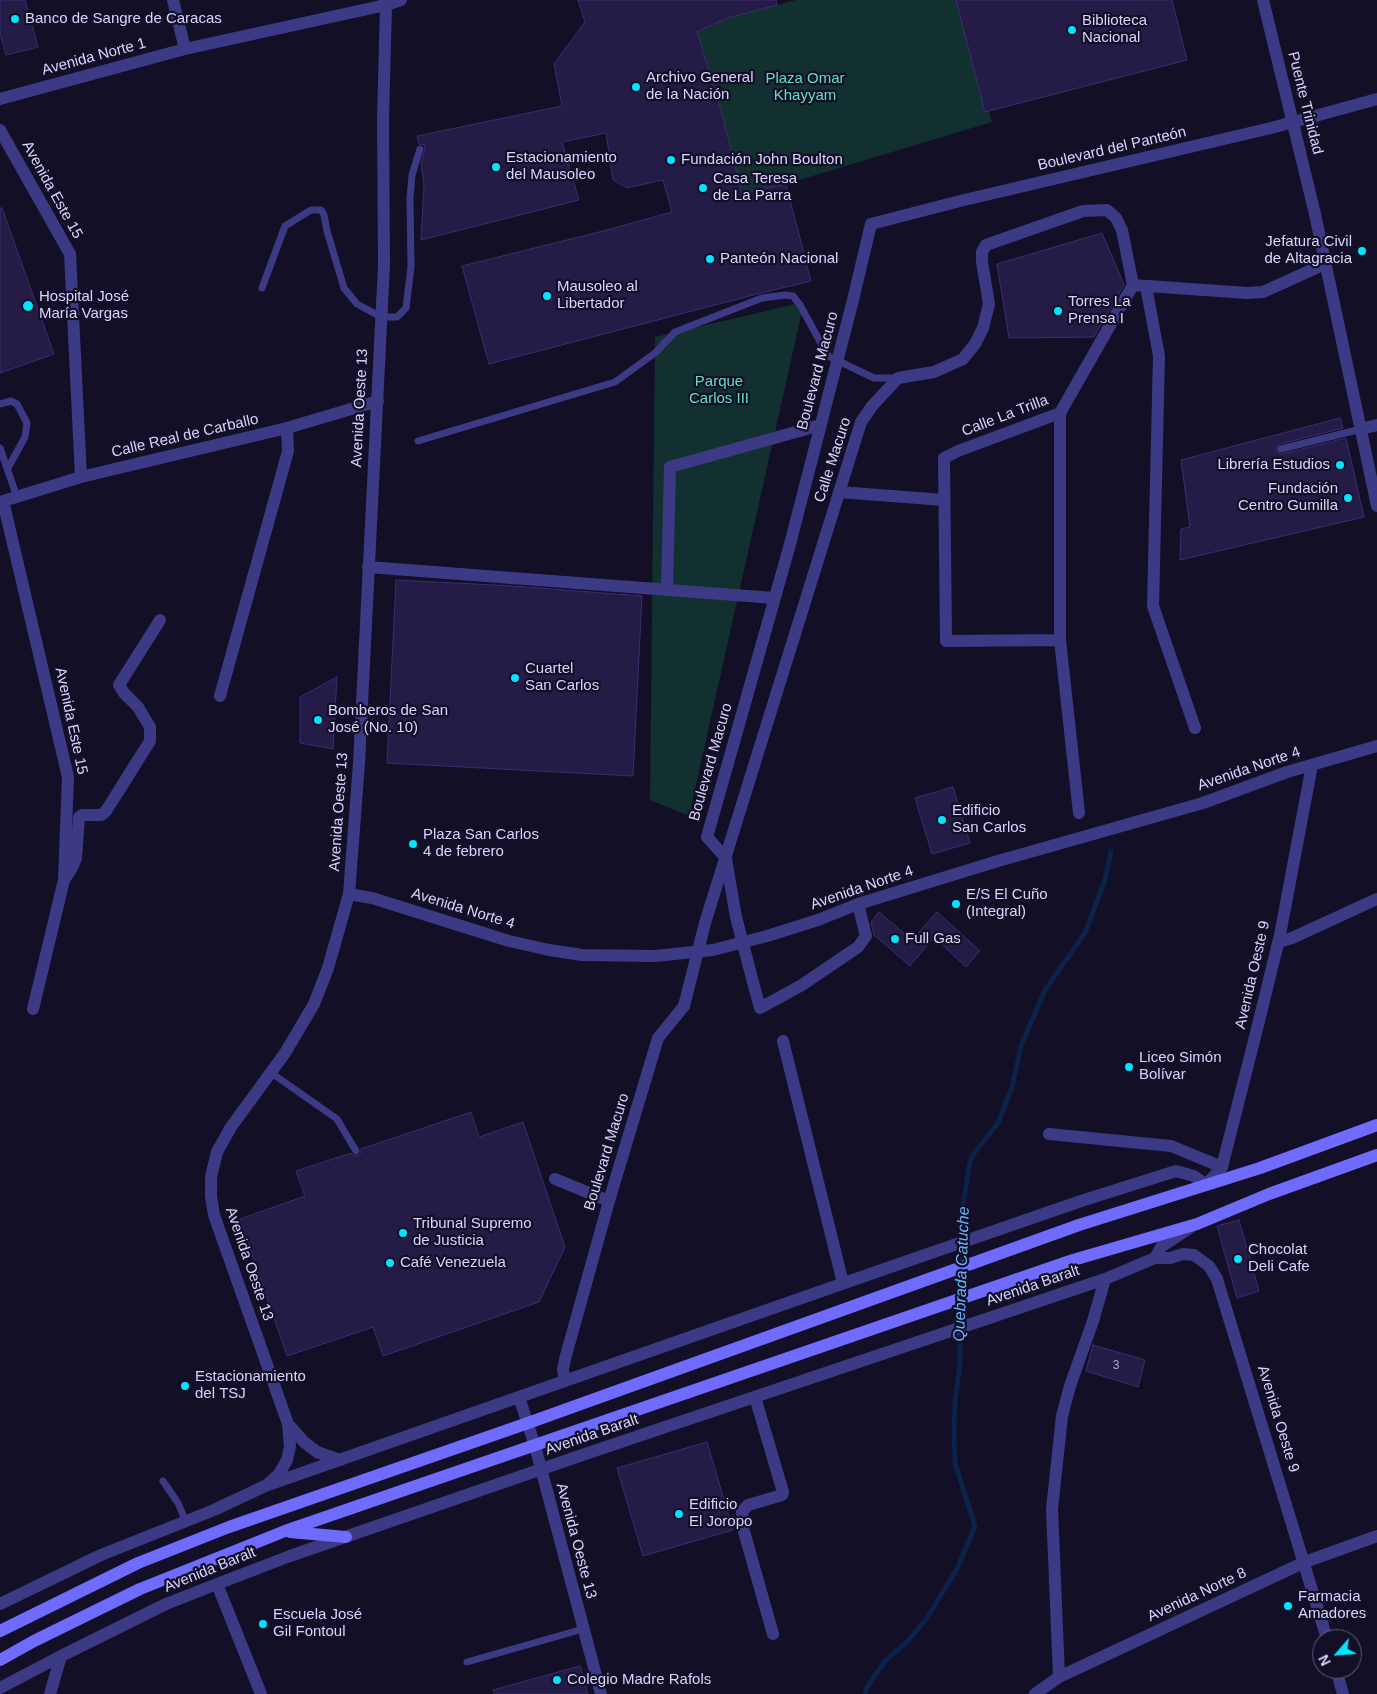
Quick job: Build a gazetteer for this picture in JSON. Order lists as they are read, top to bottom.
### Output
{
  "streets": {
    "main road": ["Avenida Baralt"],
    "street": [
      "Avenida Norte 1",
      "Puente Trinidad",
      "Boulevard del Panteón",
      "Avenida Este 15",
      "Boulevard Macuro",
      "Avenida Oeste 13",
      "Calle La Trilla",
      "Calle Real de Carballo",
      "Calle Macuro",
      "Avenida Norte 4",
      "Avenida Oeste 9",
      "Avenida Norte 8"
    ]
  },
  "crossings": [
    ["Avenida Norte 1", "Avenida Oeste 13"],
    ["Boulevard del Panteón", "Boulevard Macuro"],
    ["Avenida Este 15", "Calle Real de Carballo"],
    ["Boulevard Macuro", "Calle Macuro"],
    ["Avenida Oeste 13", "Calle Real de Carballo"],
    ["Avenida Oeste 13", "Avenida Norte 4"],
    ["Avenida Oeste 13", "Avenida Baralt"],
    ["Avenida Norte 4", "Avenida Oeste 9"],
    ["Avenida Oeste 9", "Avenida Baralt"],
    ["Avenida Oeste 9", "Avenida Norte 8"]
  ],
  "water": ["Quebrada Catuche"],
  "parks": ["Plaza Omar Khayyam", "Parque Carlos III"],
  "places": [
    "Banco de Sangre de Caracas",
    "Biblioteca Nacional",
    "Archivo General de la Nación",
    "Fundación John Boulton",
    "Estacionamiento del Mausoleo",
    "Casa Teresa de La Parra",
    "Jefatura Civil de Altagracia",
    "Panteón Nacional",
    "Mausoleo al Libertador",
    "Hospital José María Vargas",
    "Torres La Prensa I",
    "Librería Estudios",
    "Fundación Centro Gumilla",
    "Cuartel San Carlos",
    "Bomberos de San José (No. 10)",
    "Edificio San Carlos",
    "Plaza San Carlos 4 de febrero",
    "E/S El Cuño (Integral)",
    "Full Gas",
    "Liceo Simón Bolívar",
    "Tribunal Supremo de Justicia",
    "Chocolat Deli Cafe",
    "Café Venezuela",
    "Estacionamiento del TSJ",
    "Edificio El Joropo",
    "Farmacia Amadores",
    "Escuela José Gil Fontoul",
    "Colegio Madre Rafols"
  ],
  "house_numbers": ["3"],
  "north": "bottom left"
}
